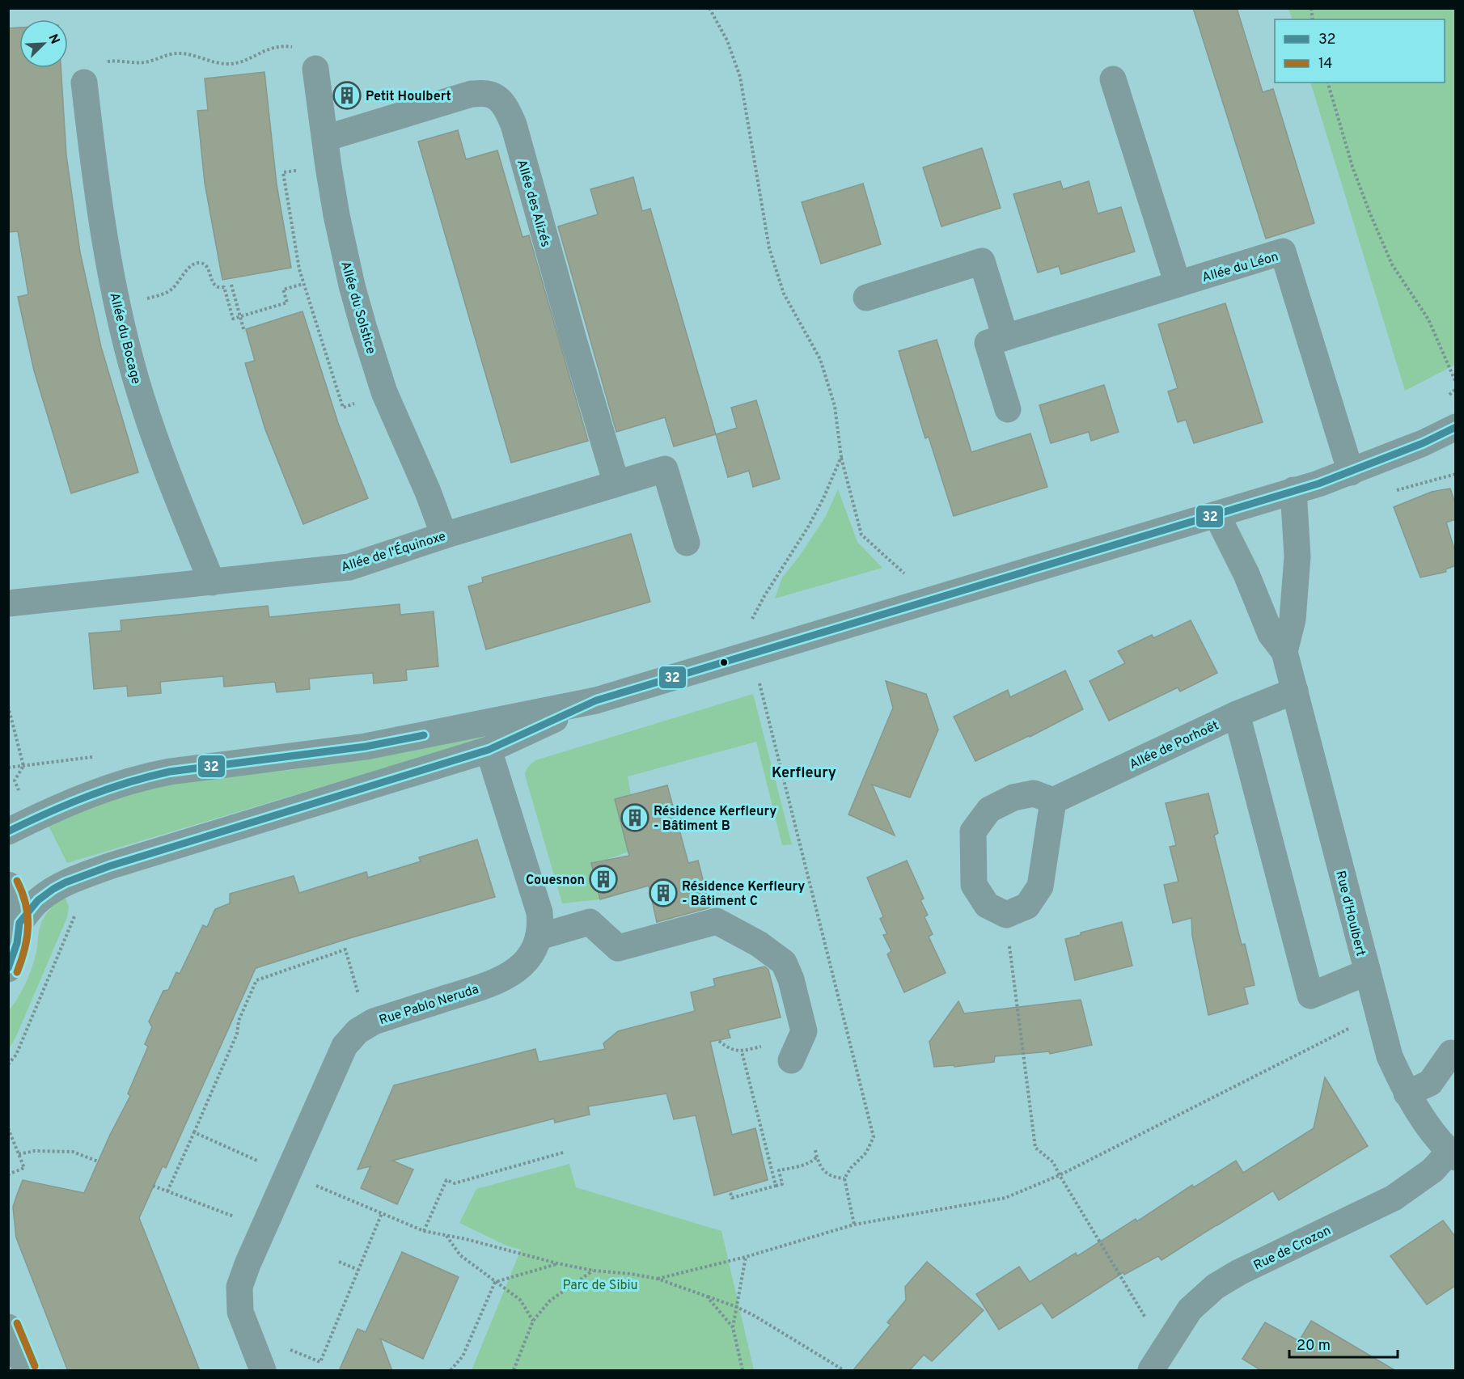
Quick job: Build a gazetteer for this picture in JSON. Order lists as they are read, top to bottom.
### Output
{
  "streets": {
    "street": [
      "Allée des Alizés",
      "Allée du Léon",
      "Allée du Solstice",
      "Allée du Bocage",
      "Allée de l'Équinoxe",
      "Allée de Porhoët",
      "Rue d'Houlbert",
      "Rue Pablo Neruda",
      "Rue de Crozon"
    ]
  },
  "crossings": [
    ["Allée des Alizés", "Allée du Solstice"],
    ["Allée des Alizés", "Allée de l'Équinoxe"],
    ["Allée du Solstice", "Allée de l'Équinoxe"],
    ["Allée du Bocage", "Allée de l'Équinoxe"],
    ["Allée de Porhoët", "Rue d'Houlbert"],
    ["Rue d'Houlbert", "Rue de Crozon"]
  ],
  "districts": ["Kerfleury"],
  "parks": ["Parc de Sibiu"],
  "places": {
    "building": [
      "Petit Houlbert",
      "Résidence Kerfleury - Bâtiment B",
      "Couesnon",
      "Résidence Kerfleury - Bâtiment C"
    ]
  },
  "lines": ["transit line 32", "transit line 14"],
  "legend": ["32", "14"],
  "scale_bar": "20 m",
  "north": "top right"
}
